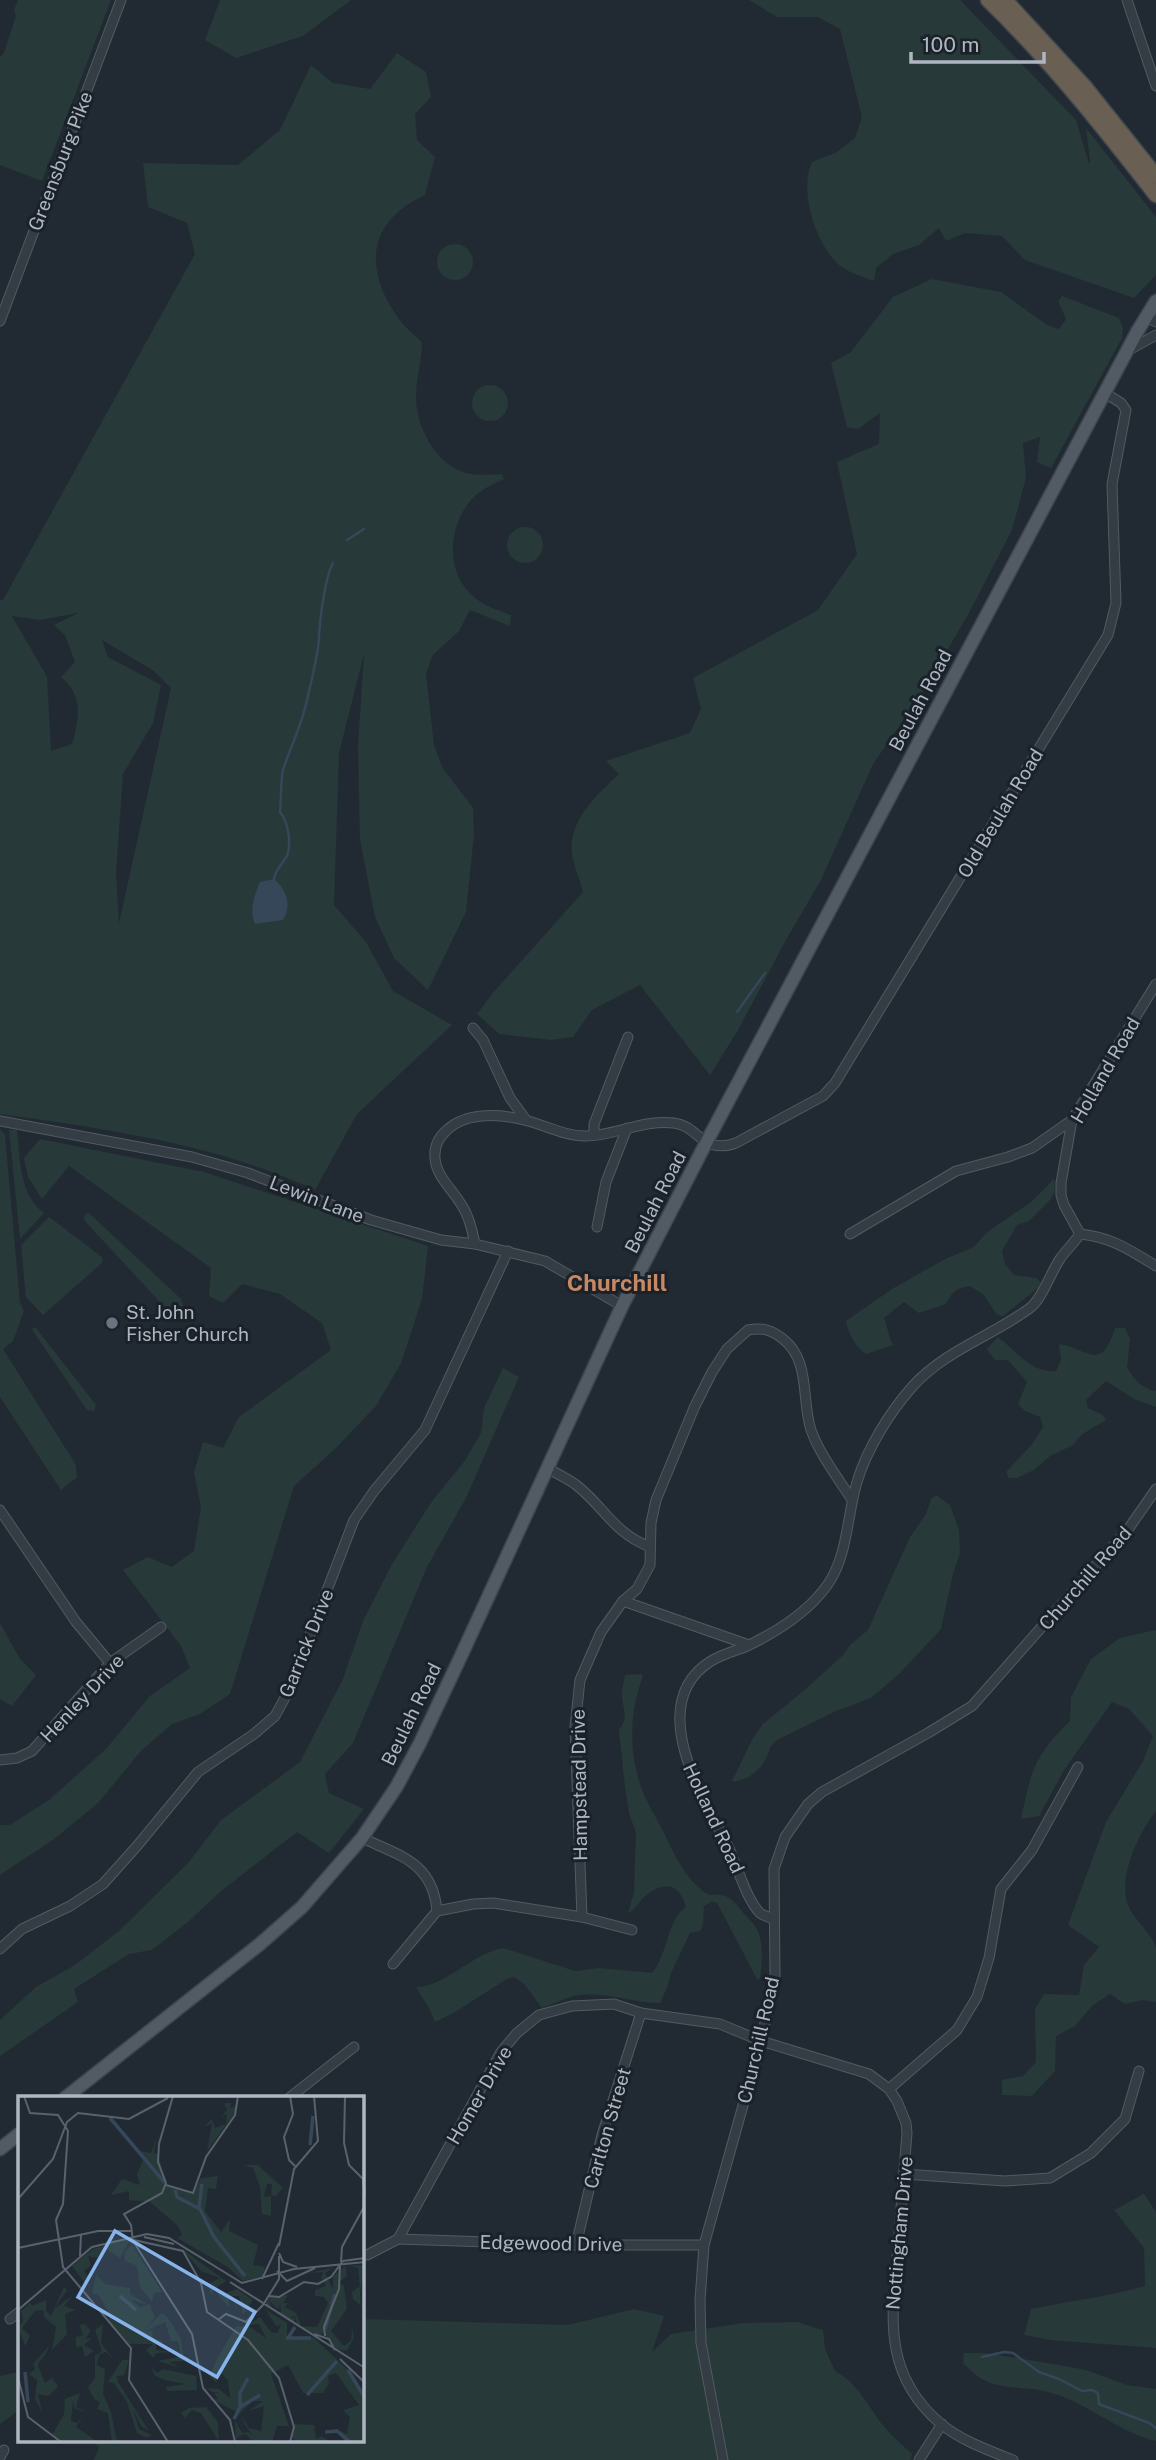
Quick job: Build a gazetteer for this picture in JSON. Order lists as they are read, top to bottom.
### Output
{
  "streets": {
    "main road": ["Beulah Road"],
    "street": [
      "Greensburg Pike",
      "Old Beulah Road",
      "Holland Road",
      "Lewin Lane",
      "Churchill Road",
      "Garrick Drive",
      "Henley Drive",
      "Hampstead Drive",
      "Homer Drive",
      "Carlton Street",
      "Nottingham Drive",
      "Edgewood Drive"
    ]
  },
  "crossings": [
    ["Beulah Road", "Old Beulah Road"],
    ["Beulah Road", "Lewin Lane"],
    ["Holland Road", "Churchill Road"],
    ["Holland Road", "Hampstead Drive"],
    ["Lewin Lane", "Garrick Drive"],
    ["Churchill Road", "Homer Drive"],
    ["Churchill Road", "Nottingham Drive"],
    ["Churchill Road", "Edgewood Drive"],
    ["Homer Drive", "Carlton Street"],
    ["Homer Drive", "Nottingham Drive"],
    ["Homer Drive", "Edgewood Drive"],
    ["Carlton Street", "Edgewood Drive"]
  ],
  "districts": ["Churchill"],
  "places": ["St. John Fisher Church"],
  "scale_bar": "100 m"
}
